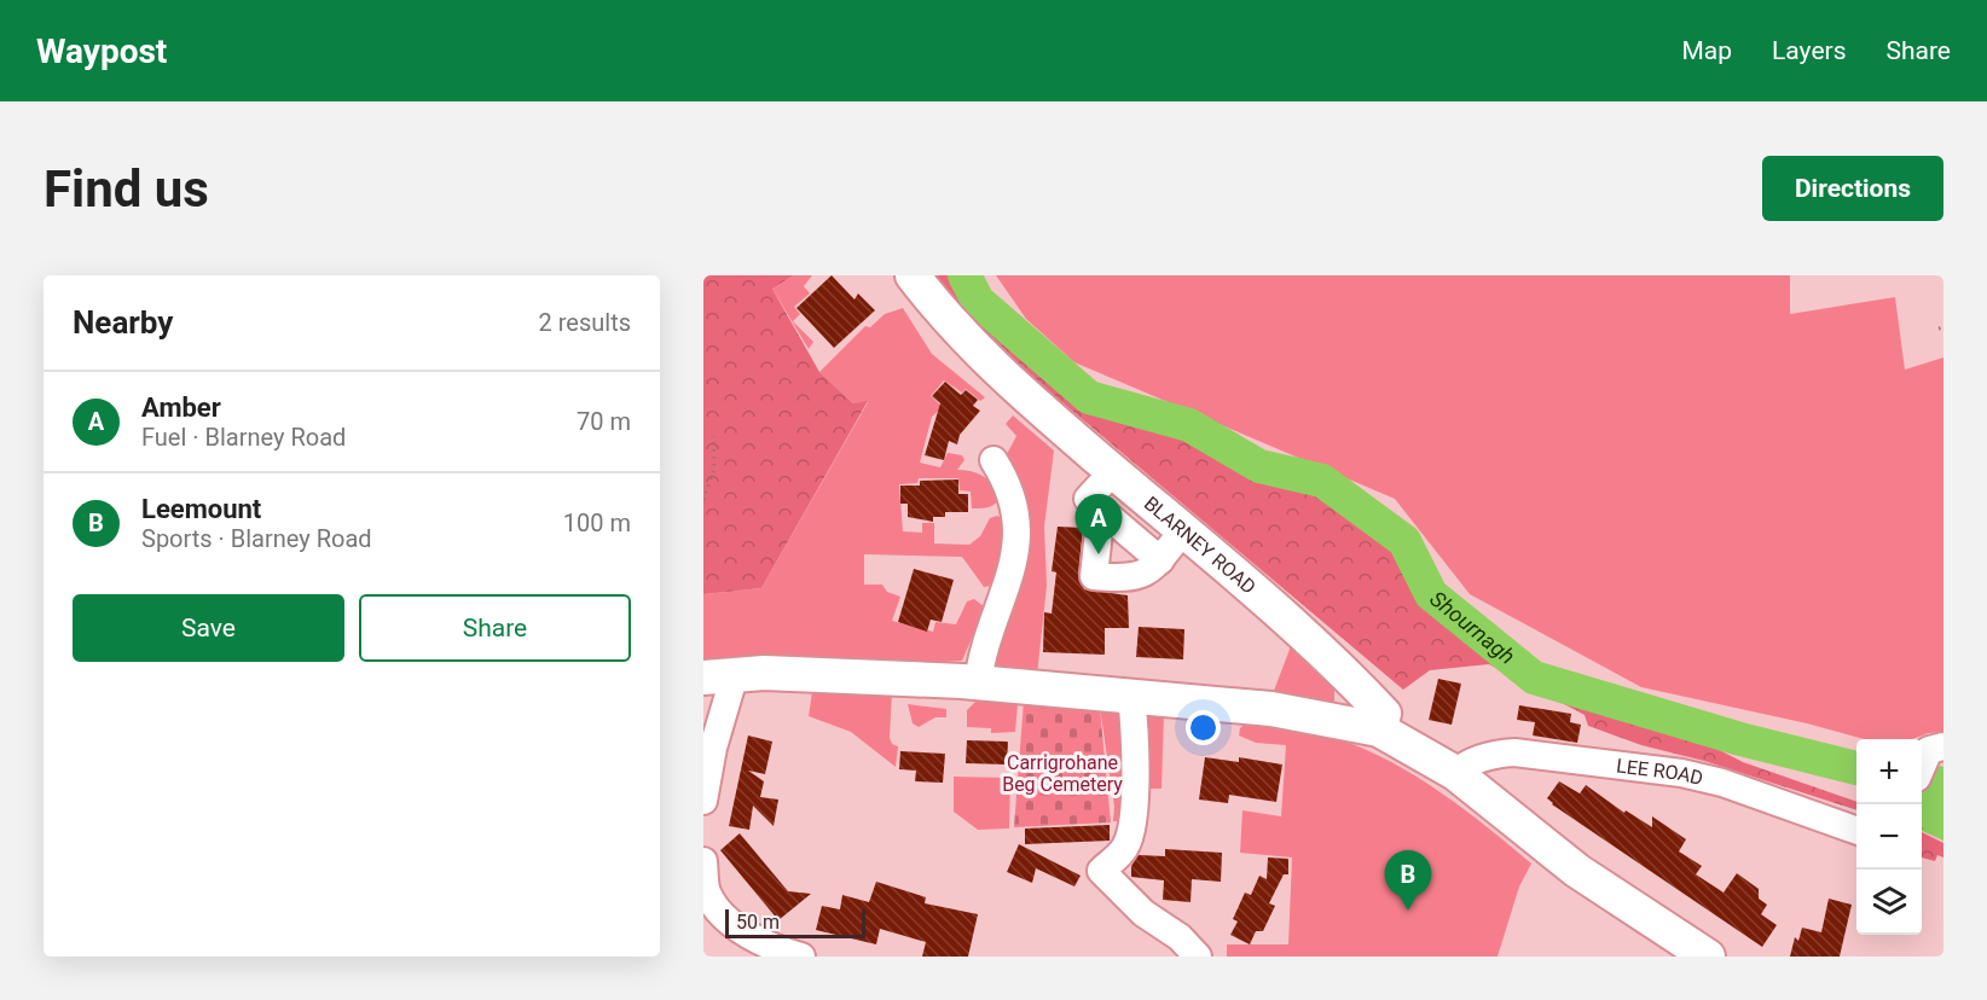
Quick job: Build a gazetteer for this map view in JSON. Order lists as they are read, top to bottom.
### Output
{
  "streets": {
    "main road": ["BLARNEY ROAD"],
    "street": ["LEE ROAD"]
  },
  "water": ["Shournagh"],
  "parks": ["Carrigrohane Beg Cemetery"],
  "scale_bar": "50 m",
  "page": {
    "header": "Waypost",
    "nav": ["Map", "Layers", "Share"],
    "buttons": [
      "Directions",
      ["Save", "Share"]
    ],
    "title": "Find us",
    "heading": ["Nearby", "2 results"],
    "list": [
      {
        "mark": "A",
        "name": "Amber",
        "note": "Fuel · Blarney Road",
        "value": "70 m"
      },
      {
        "mark": "B",
        "name": "Leemount",
        "note": "Sports · Blarney Road",
        "value": "100 m"
      }
    ],
    "pins": ["A", "B"],
    "map_buttons": ["+", "−"],
    "scale": "50 m"
  }
}
